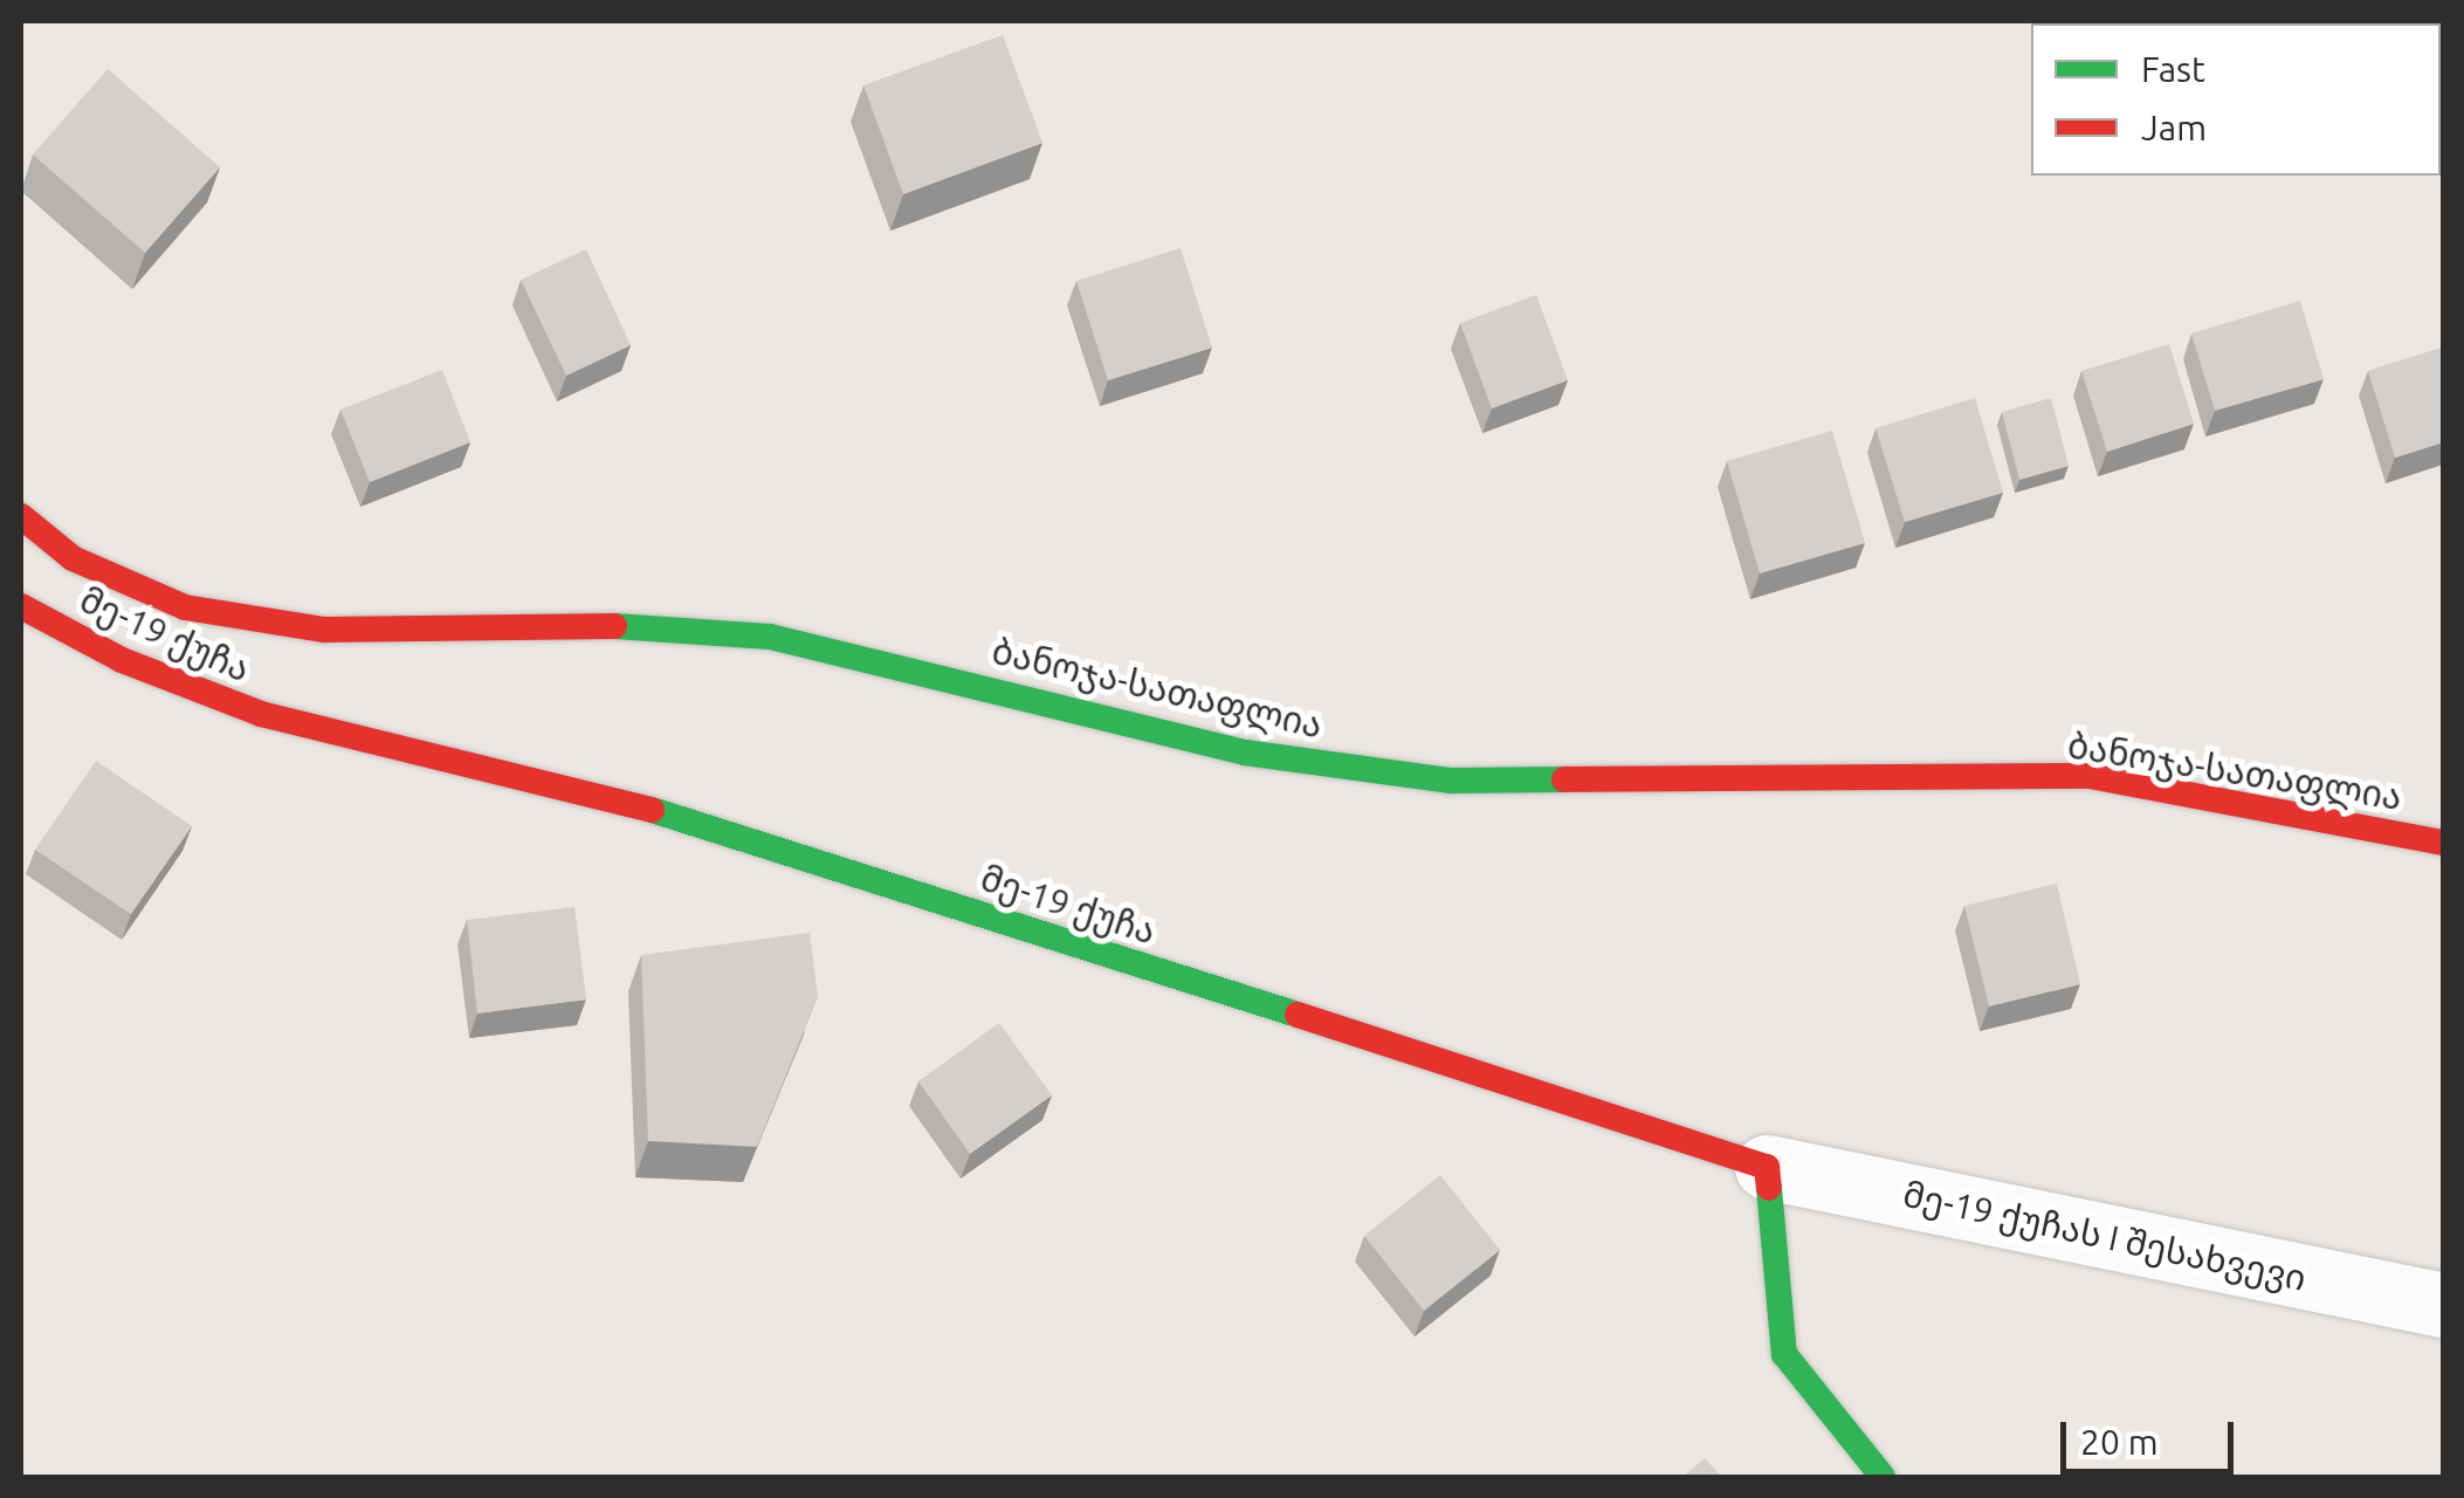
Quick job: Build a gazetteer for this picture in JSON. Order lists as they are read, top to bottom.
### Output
{
  "streets": {
    "street": ["მე-19 ქუჩა", "ბანოჯა-სათაფლია", "მე-19 ქუჩას I შესახვევი"]
  },
  "crossings": [
    ["მე-19 ქუჩა", "მე-19 ქუჩას I შესახვევი"]
  ],
  "legend": ["Fast", "Jam"],
  "scale_bar": "20 m"
}
